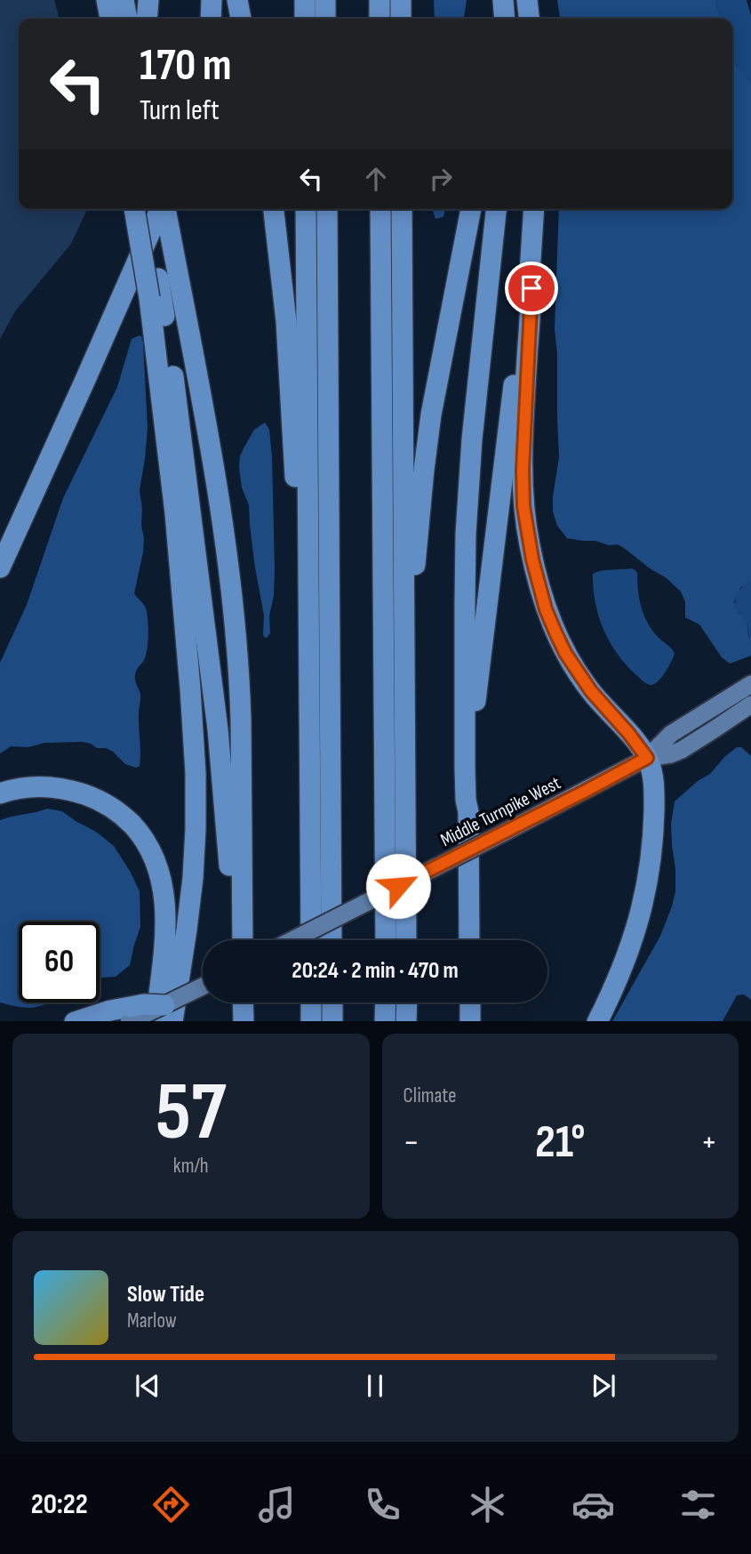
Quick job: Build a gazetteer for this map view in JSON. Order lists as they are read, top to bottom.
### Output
{
  "streets": {
    "main road": ["Middle Turnpike West"]
  },
  "page": {
    "turn": ["170 m", "Turn left"],
    "limit": "60",
    "trip": "20:24 · 2 min · 470 m",
    "tile": [
      ["57", "km/h"],
      "Climate"
    ],
    "heat": ["−", "21°", "+"],
    "song": ["Slow Tide", "Marlow"],
    "tabs": "20:22"
  }
}
